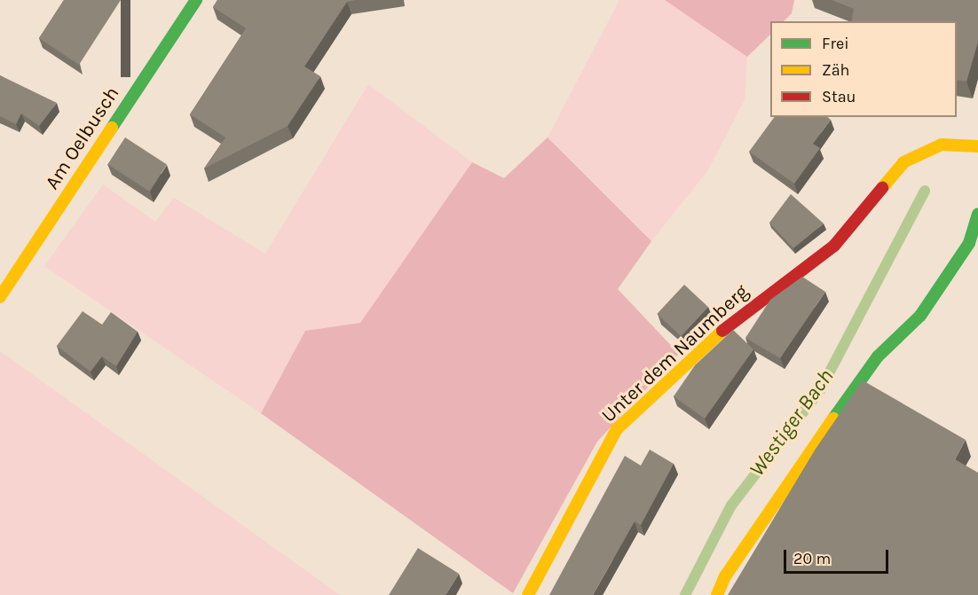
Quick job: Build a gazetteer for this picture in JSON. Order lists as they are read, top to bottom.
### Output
{
  "streets": {
    "street": ["Am Oelbusch", "Unter dem Naumberg"]
  },
  "water": ["Westiger Bach"],
  "legend": ["Frei", "Zäh", "Stau"],
  "scale_bar": "20 m"
}
